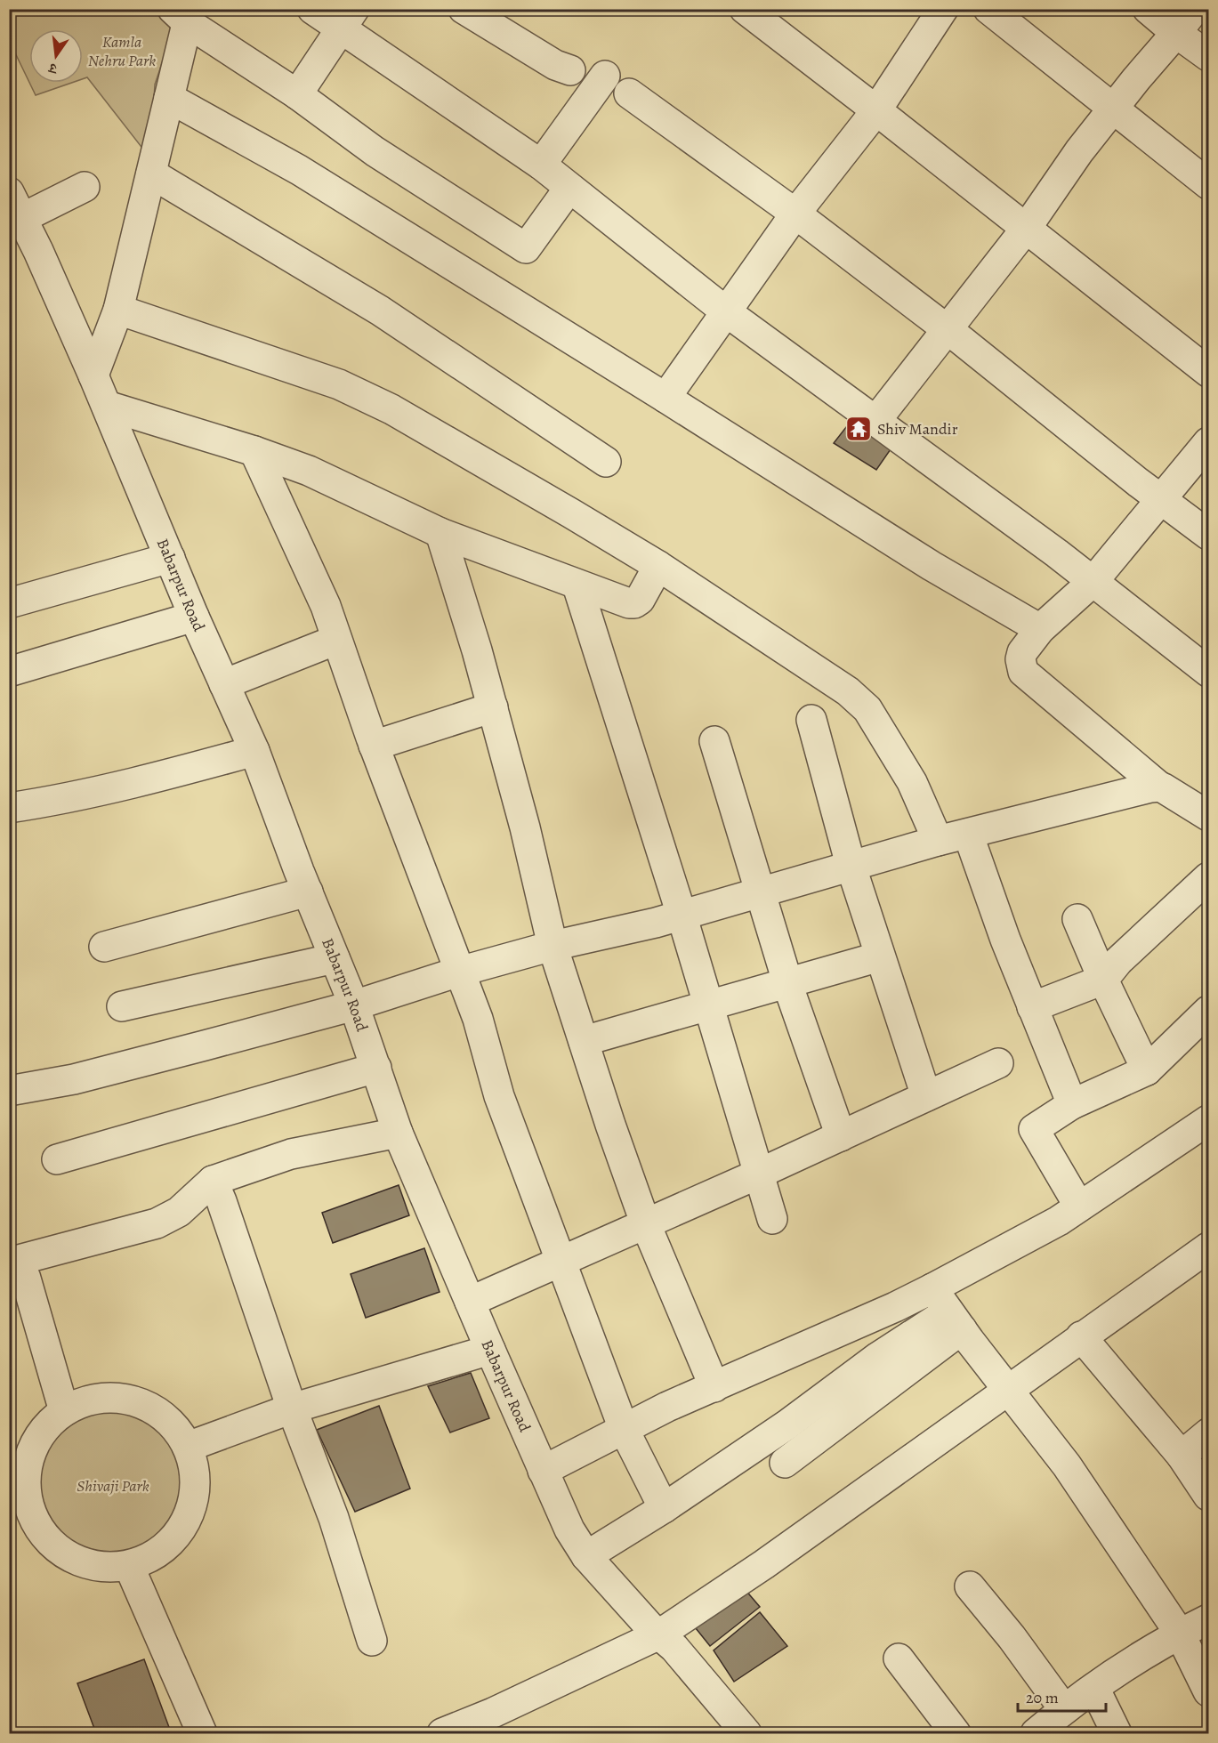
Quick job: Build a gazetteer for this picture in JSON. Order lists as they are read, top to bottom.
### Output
{
  "streets": {
    "street": ["Babarpur Road"]
  },
  "parks": ["Kamla Nehru Park", "Shivaji Park"],
  "places": {
    "temple": ["Shiv Mandir"]
  },
  "scale_bar": "20 m",
  "north": "bottom"
}
